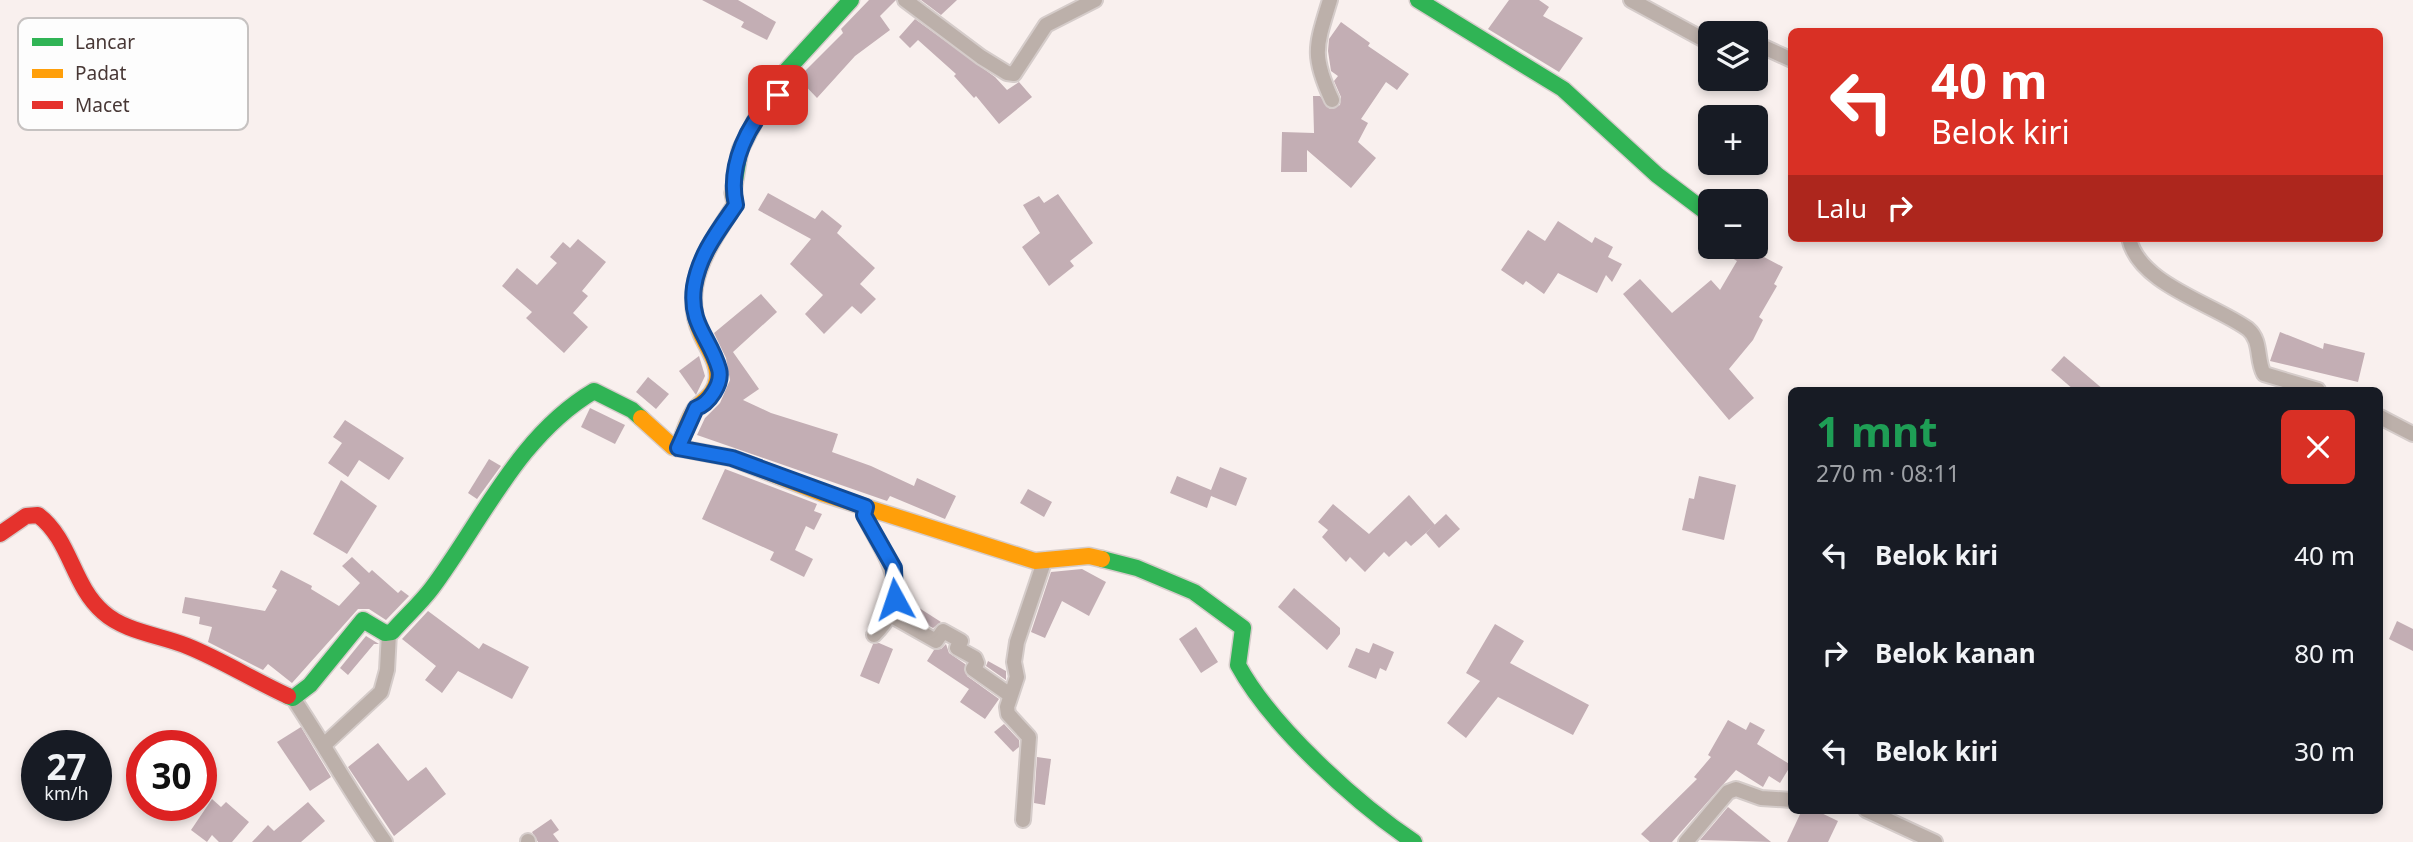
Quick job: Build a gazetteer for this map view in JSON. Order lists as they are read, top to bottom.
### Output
{
  "legend": ["Lancar", "Padat", "Macet"],
  "page": {
    "map_buttons": ["+", "−"],
    "turn": ["40 m", "Belok kiri"],
    "then": "Lalu",
    "heading": ["1 mnt", "270 m · 08:11"],
    "list": [
      {
        "name": "Belok kiri",
        "value": "40 m"
      },
      {
        "name": "Belok kanan",
        "value": "80 m"
      },
      {
        "name": "Belok kiri",
        "value": "30 m"
      }
    ],
    "speed": "27 km/h",
    "limit": "30"
  }
}
